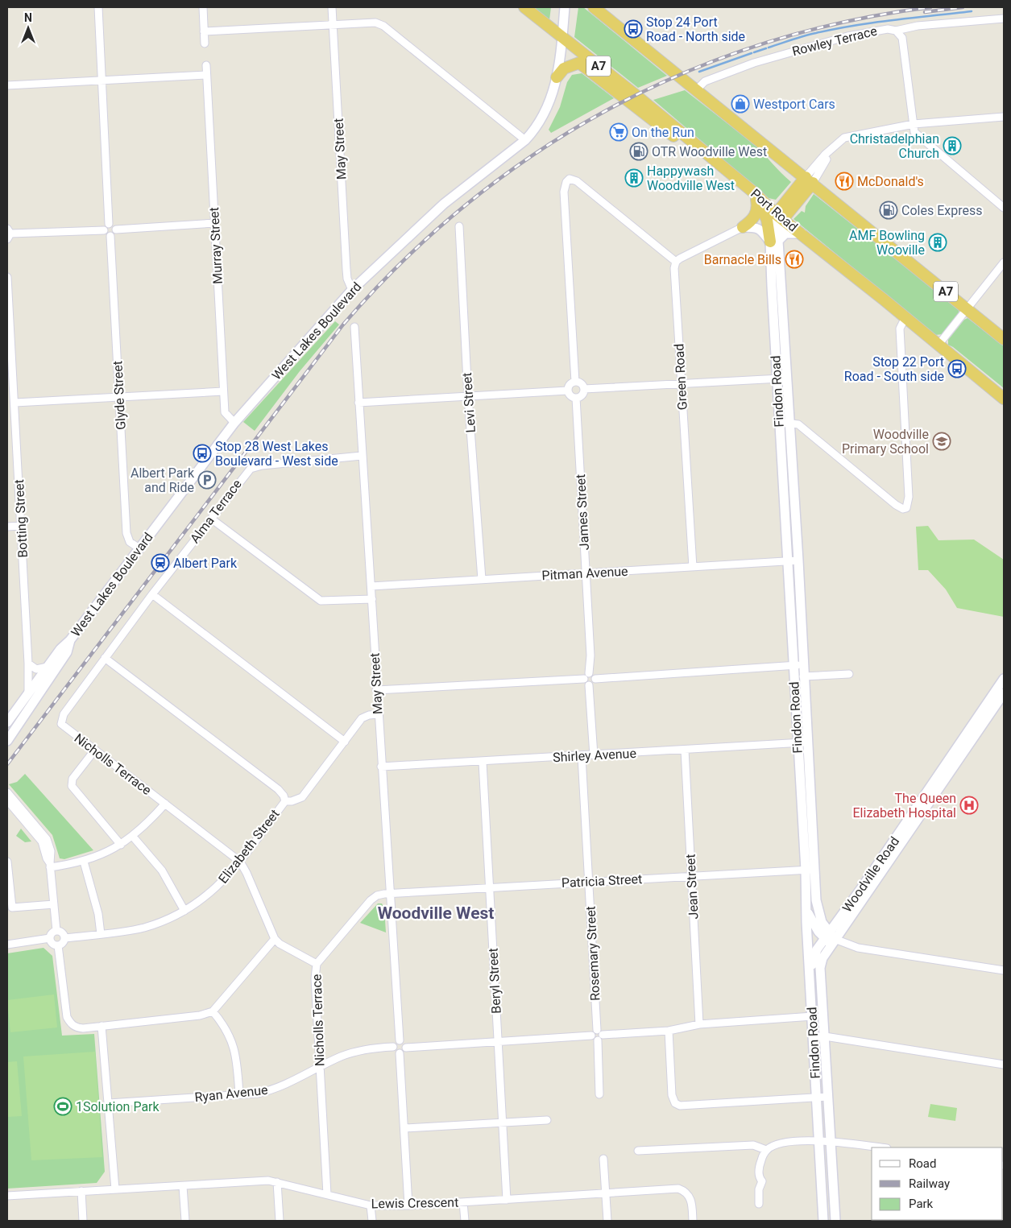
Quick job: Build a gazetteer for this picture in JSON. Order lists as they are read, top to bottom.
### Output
{
  "streets": {
    "highway": ["A7", "Port Road"],
    "main road": ["West Lakes Boulevard", "Findon Road", "Woodville Road"],
    "street": [
      "Rowley Terrace",
      "May Street",
      "Murray Street",
      "Green Road",
      "Glyde Street",
      "Levi Street",
      "Alma Terrace",
      "James Street",
      "Botting Street",
      "Pitman Avenue",
      "Shirley Avenue",
      "Nicholls Terrace",
      "Elizabeth Street",
      "Patricia Street",
      "Jean Street",
      "Rosemary Street",
      "Beryl Street",
      "Ryan Avenue",
      "Lewis Crescent"
    ]
  },
  "crossings": [
    ["Rowley Terrace", "A7"],
    ["May Street", "West Lakes Boulevard"],
    ["May Street", "Alma Terrace"],
    ["May Street", "Pitman Avenue"],
    ["May Street", "Shirley Avenue"],
    ["May Street", "Elizabeth Street"],
    ["May Street", "Patricia Street"],
    ["May Street", "Ryan Avenue"],
    ["Port Road", "West Lakes Boulevard"],
    ["Port Road", "Findon Road"],
    ["Murray Street", "West Lakes Boulevard"],
    ["West Lakes Boulevard", "Glyde Street"],
    ["West Lakes Boulevard", "Botting Street"],
    ["Green Road", "Pitman Avenue"],
    ["Findon Road", "Pitman Avenue"],
    ["Findon Road", "Shirley Avenue"],
    ["Findon Road", "Woodville Road"],
    ["Findon Road", "Patricia Street"],
    ["Levi Street", "Pitman Avenue"],
    ["Alma Terrace", "Nicholls Terrace"],
    ["James Street", "Pitman Avenue"],
    ["Shirley Avenue", "Jean Street"],
    ["Shirley Avenue", "Rosemary Street"],
    ["Shirley Avenue", "Beryl Street"],
    ["Nicholls Terrace", "Elizabeth Street"],
    ["Nicholls Terrace", "Patricia Street"],
    ["Nicholls Terrace", "Ryan Avenue"],
    ["Nicholls Terrace", "Lewis Crescent"],
    ["Patricia Street", "Jean Street"],
    ["Patricia Street", "Rosemary Street"],
    ["Patricia Street", "Beryl Street"],
    ["Beryl Street", "Lewis Crescent"]
  ],
  "districts": ["Woodville West"],
  "places": {
    "bus stop": ["Stop 24 Port Road - North side", "Stop 22 Port Road - South side", "Stop 28 West Lakes Boulevard - West side"],
    "shop": ["Westport Cars"],
    "supermarket": ["On the Run"],
    "building": ["Christadelphian Church", "Happywash Woodville West", "AMF Bowling Wooville"],
    "fuel station": ["OTR Woodville West", "Coles Express"],
    "restaurant": ["McDonald's", "Barnacle Bills"],
    "school or university": ["Woodville Primary School"],
    "parking": ["Albert Park and Ride"],
    "station": ["Albert Park"],
    "hospital": ["The Queen Elizabeth Hospital"],
    "sports": ["1Solution Park"]
  },
  "legend": ["Road", "Railway", "Park"],
  "north": "top"
}
